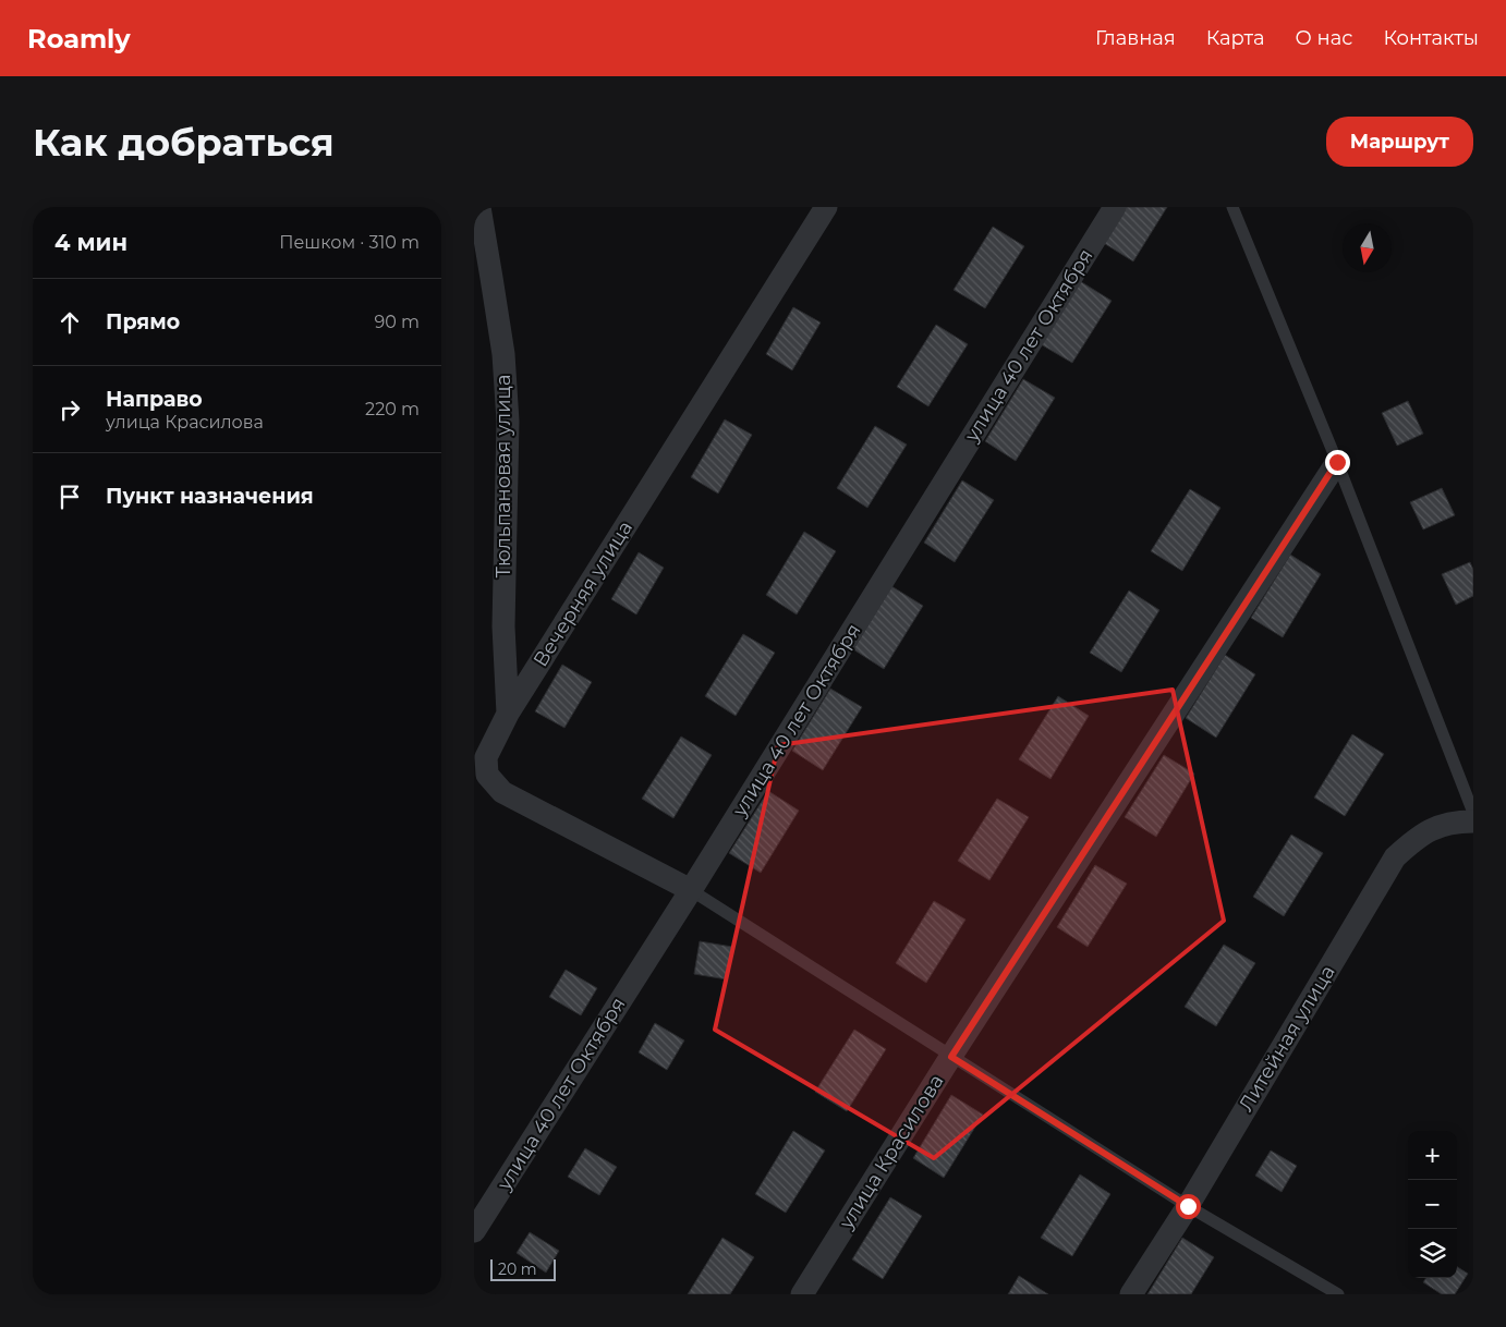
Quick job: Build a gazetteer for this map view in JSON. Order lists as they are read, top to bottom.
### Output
{
  "streets": {
    "street": [
      "улица 40 лет Октября",
      "Тюльпановая улица",
      "Вечерняя улица",
      "Литейная улица",
      "улица Красилова"
    ]
  },
  "crossings": [
    ["улица 40 лет Октября", "Вечерняя улица"],
    ["Тюльпановая улица", "Вечерняя улица"]
  ],
  "scale_bar": "20 m",
  "north": "bottom",
  "page": {
    "header": "Roamly",
    "nav": [
      "Главная",
      "Карта",
      "О нас",
      "Контакты"
    ],
    "buttons": "Маршрут",
    "title": "Как добраться",
    "heading": ["4 мин", "Пешком · 310 m"],
    "list": [
      ["Прямо", "90 m"],
      ["Направо", "улица Красилова", "220 m"],
      "Пункт назначения"
    ],
    "map_buttons": ["+", "−"],
    "scale": "20 m"
  }
}
